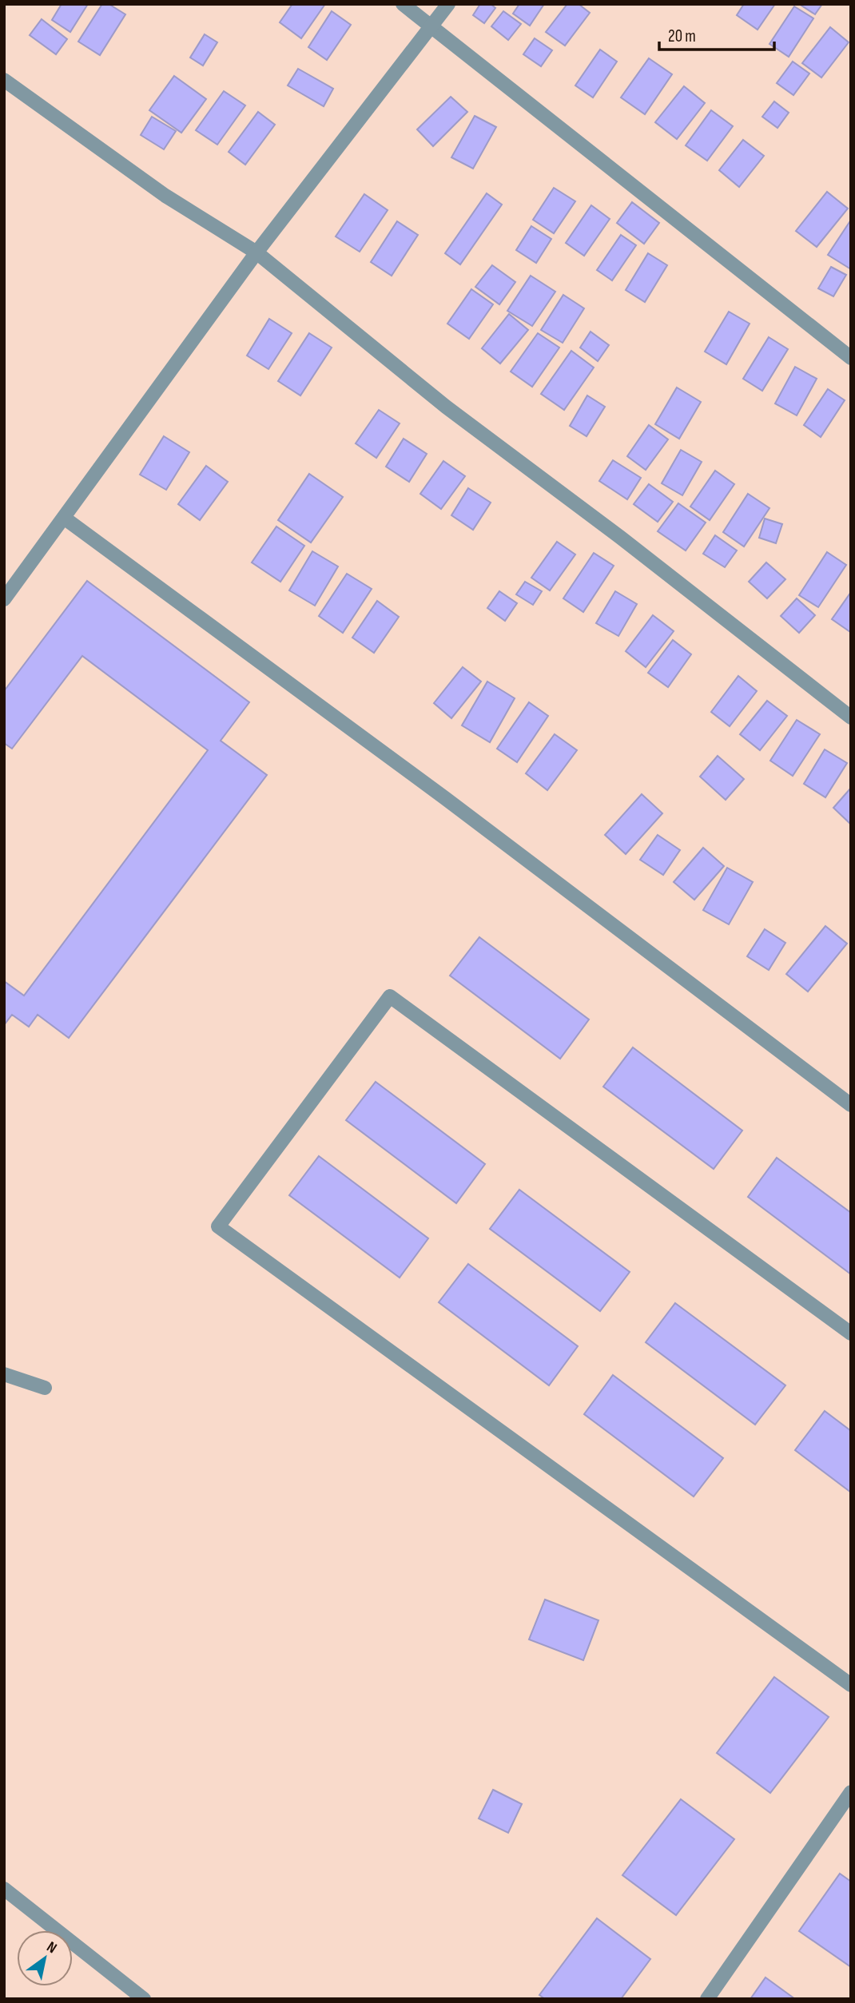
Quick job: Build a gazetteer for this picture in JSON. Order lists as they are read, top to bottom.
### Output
{
  "scale_bar": "20 m",
  "north": "top right"
}
